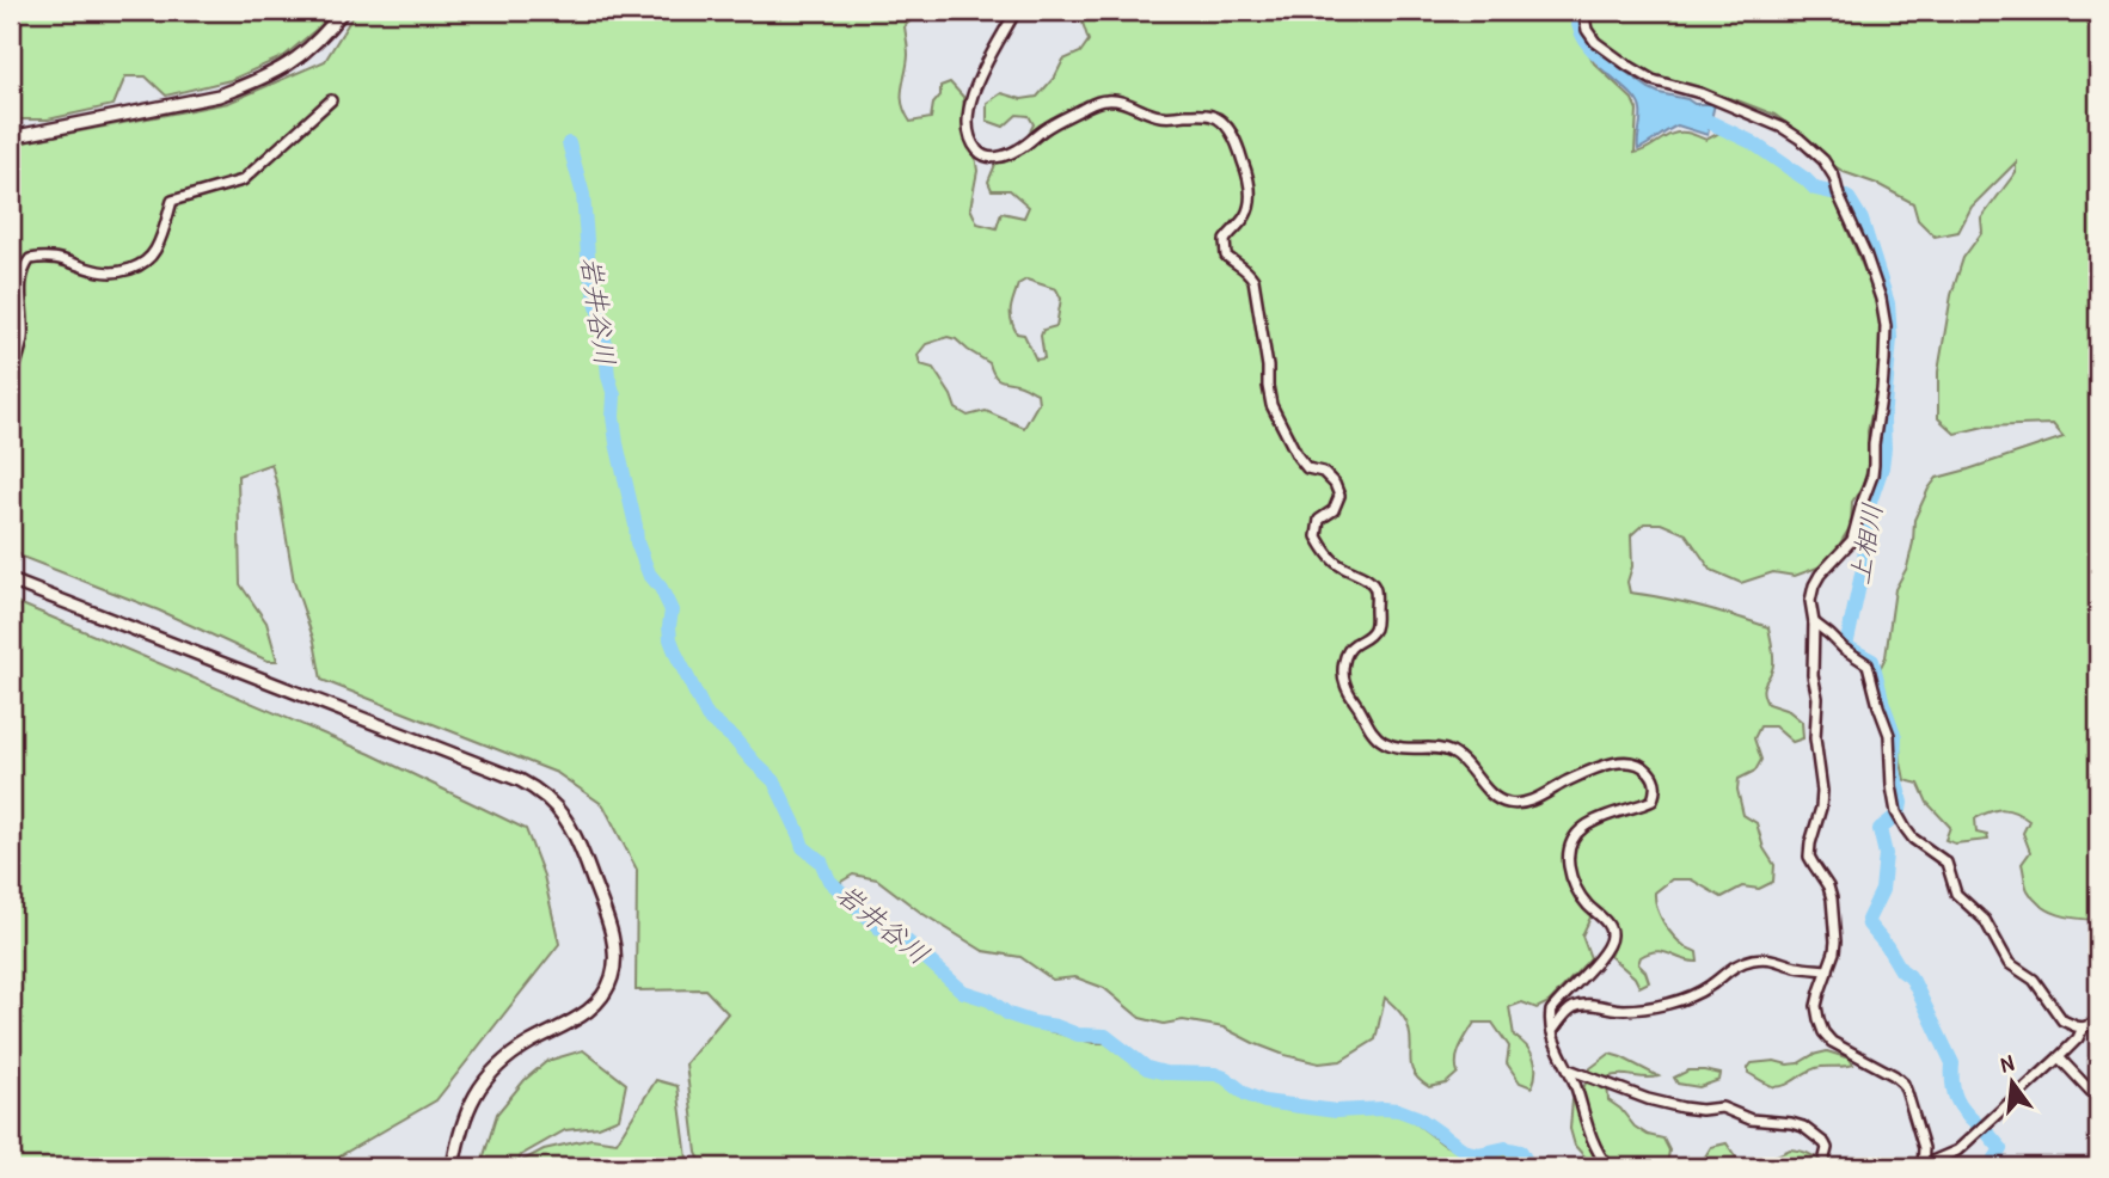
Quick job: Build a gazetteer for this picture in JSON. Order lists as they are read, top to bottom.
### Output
{
  "water": ["岩井谷川", "上相川"],
  "north": "top"
}
